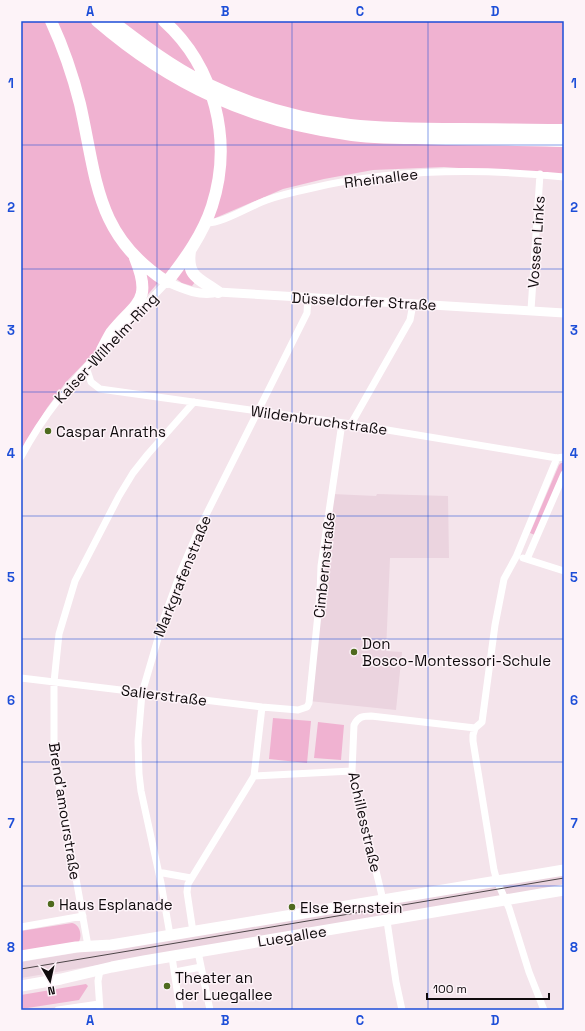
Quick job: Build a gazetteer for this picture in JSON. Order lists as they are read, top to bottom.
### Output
{
  "streets": {
    "main road": ["Luegallee"],
    "street": [
      "Rheinallee",
      "Vossen Links",
      "Düsseldorfer Straße",
      "Kaiser-Wilhelm-Ring",
      "Wildenbruchstraße",
      "Cimbernstraße",
      "Markgrafenstraße",
      "Salierstraße",
      "Brend'amourstraße",
      "Achillesstraße"
    ]
  },
  "crossings": [
    ["Rheinallee", "Vossen Links"],
    ["Vossen Links", "Düsseldorfer Straße"],
    ["Düsseldorfer Straße", "Kaiser-Wilhelm-Ring"],
    ["Düsseldorfer Straße", "Markgrafenstraße"],
    ["Kaiser-Wilhelm-Ring", "Wildenbruchstraße"],
    ["Wildenbruchstraße", "Cimbernstraße"],
    ["Wildenbruchstraße", "Markgrafenstraße"],
    ["Wildenbruchstraße", "Brend'amourstraße"],
    ["Cimbernstraße", "Salierstraße"],
    ["Markgrafenstraße", "Salierstraße"],
    ["Markgrafenstraße", "Luegallee"],
    ["Salierstraße", "Brend'amourstraße"],
    ["Brend'amourstraße", "Luegallee"],
    ["Achillesstraße", "Luegallee"]
  ],
  "places": [
    "Caspar Anraths",
    "Don Bosco-Montessori-Schule",
    "Haus Esplanade",
    "Else Bernstein",
    "Theater an der Luegallee"
  ],
  "scale_bar": "100 m",
  "north": "bottom",
  "grid": {
    "columns": [
      "A",
      "B",
      "C",
      "D"
    ],
    "rows": [
      "1",
      "2",
      "3",
      "4",
      "5",
      "6",
      "7",
      "8"
    ]
  }
}
